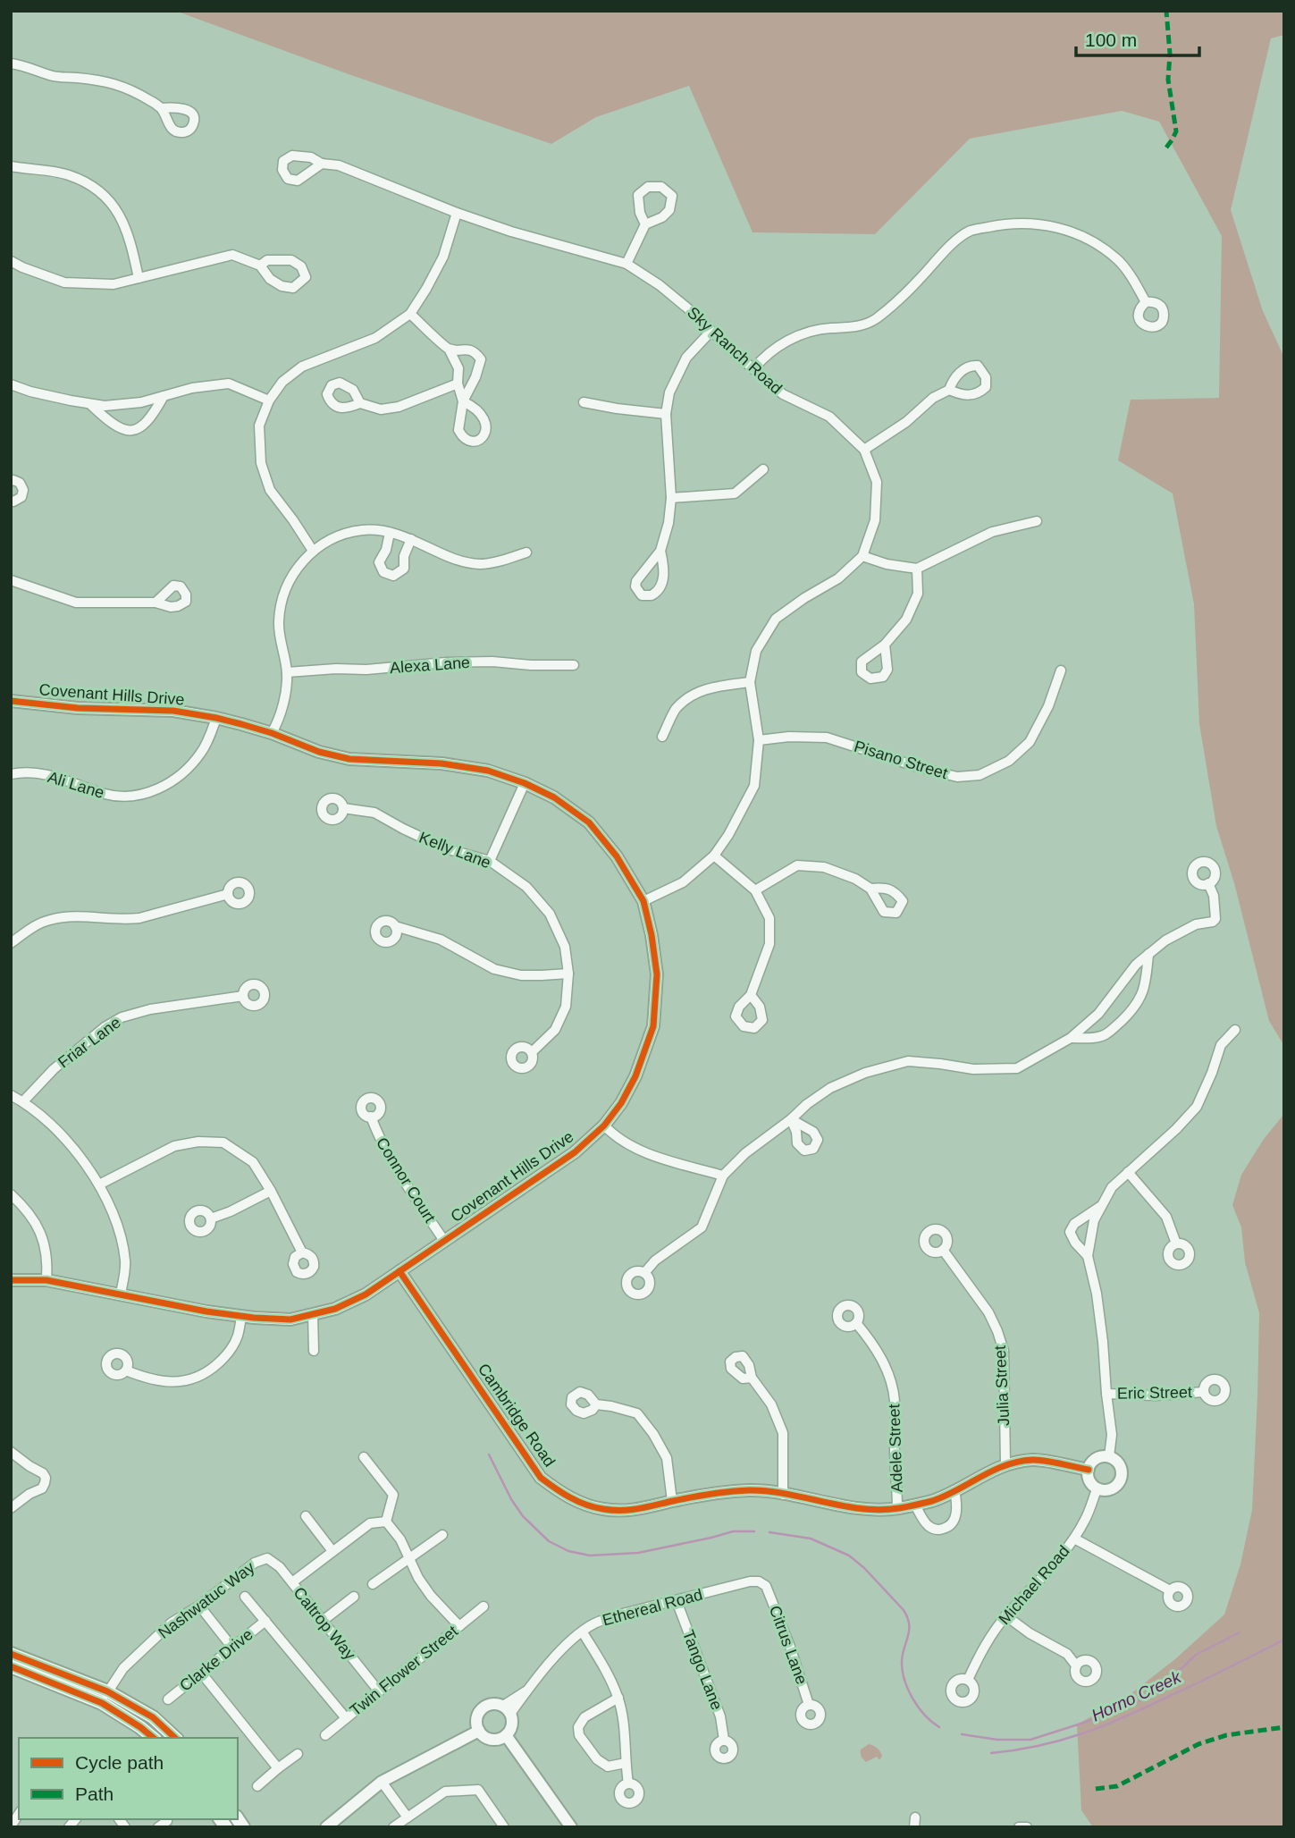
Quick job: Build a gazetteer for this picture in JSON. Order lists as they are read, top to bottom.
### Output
{
  "streets": {
    "street": [
      "Sky Ranch Road",
      "Alexa Lane",
      "Covenant Hills Drive",
      "Pisano Street",
      "Ali Lane",
      "Kelly Lane",
      "Friar Lane",
      "Connor Court",
      "Julia Street",
      "Eric Street",
      "Cambridge Road",
      "Adele Street",
      "Michael Road",
      "Nashwatuc Way",
      "Ethereal Road",
      "Caltrop Way",
      "Citrus Lane",
      "Clarke Drive",
      "Tango Lane",
      "Twin Flower Street"
    ]
  },
  "crossings": [
    ["Sky Ranch Road", "Covenant Hills Drive"],
    ["Sky Ranch Road", "Pisano Street"],
    ["Covenant Hills Drive", "Ali Lane"],
    ["Covenant Hills Drive", "Connor Court"],
    ["Covenant Hills Drive", "Cambridge Road"],
    ["Julia Street", "Cambridge Road"],
    ["Cambridge Road", "Adele Street"],
    ["Cambridge Road", "Michael Road"],
    ["Nashwatuc Way", "Caltrop Way"],
    ["Ethereal Road", "Citrus Lane"],
    ["Ethereal Road", "Tango Lane"],
    ["Caltrop Way", "Twin Flower Street"]
  ],
  "water": ["Horno Creek"],
  "legend": ["Cycle path", "Path"],
  "scale_bar": "100 m"
}
